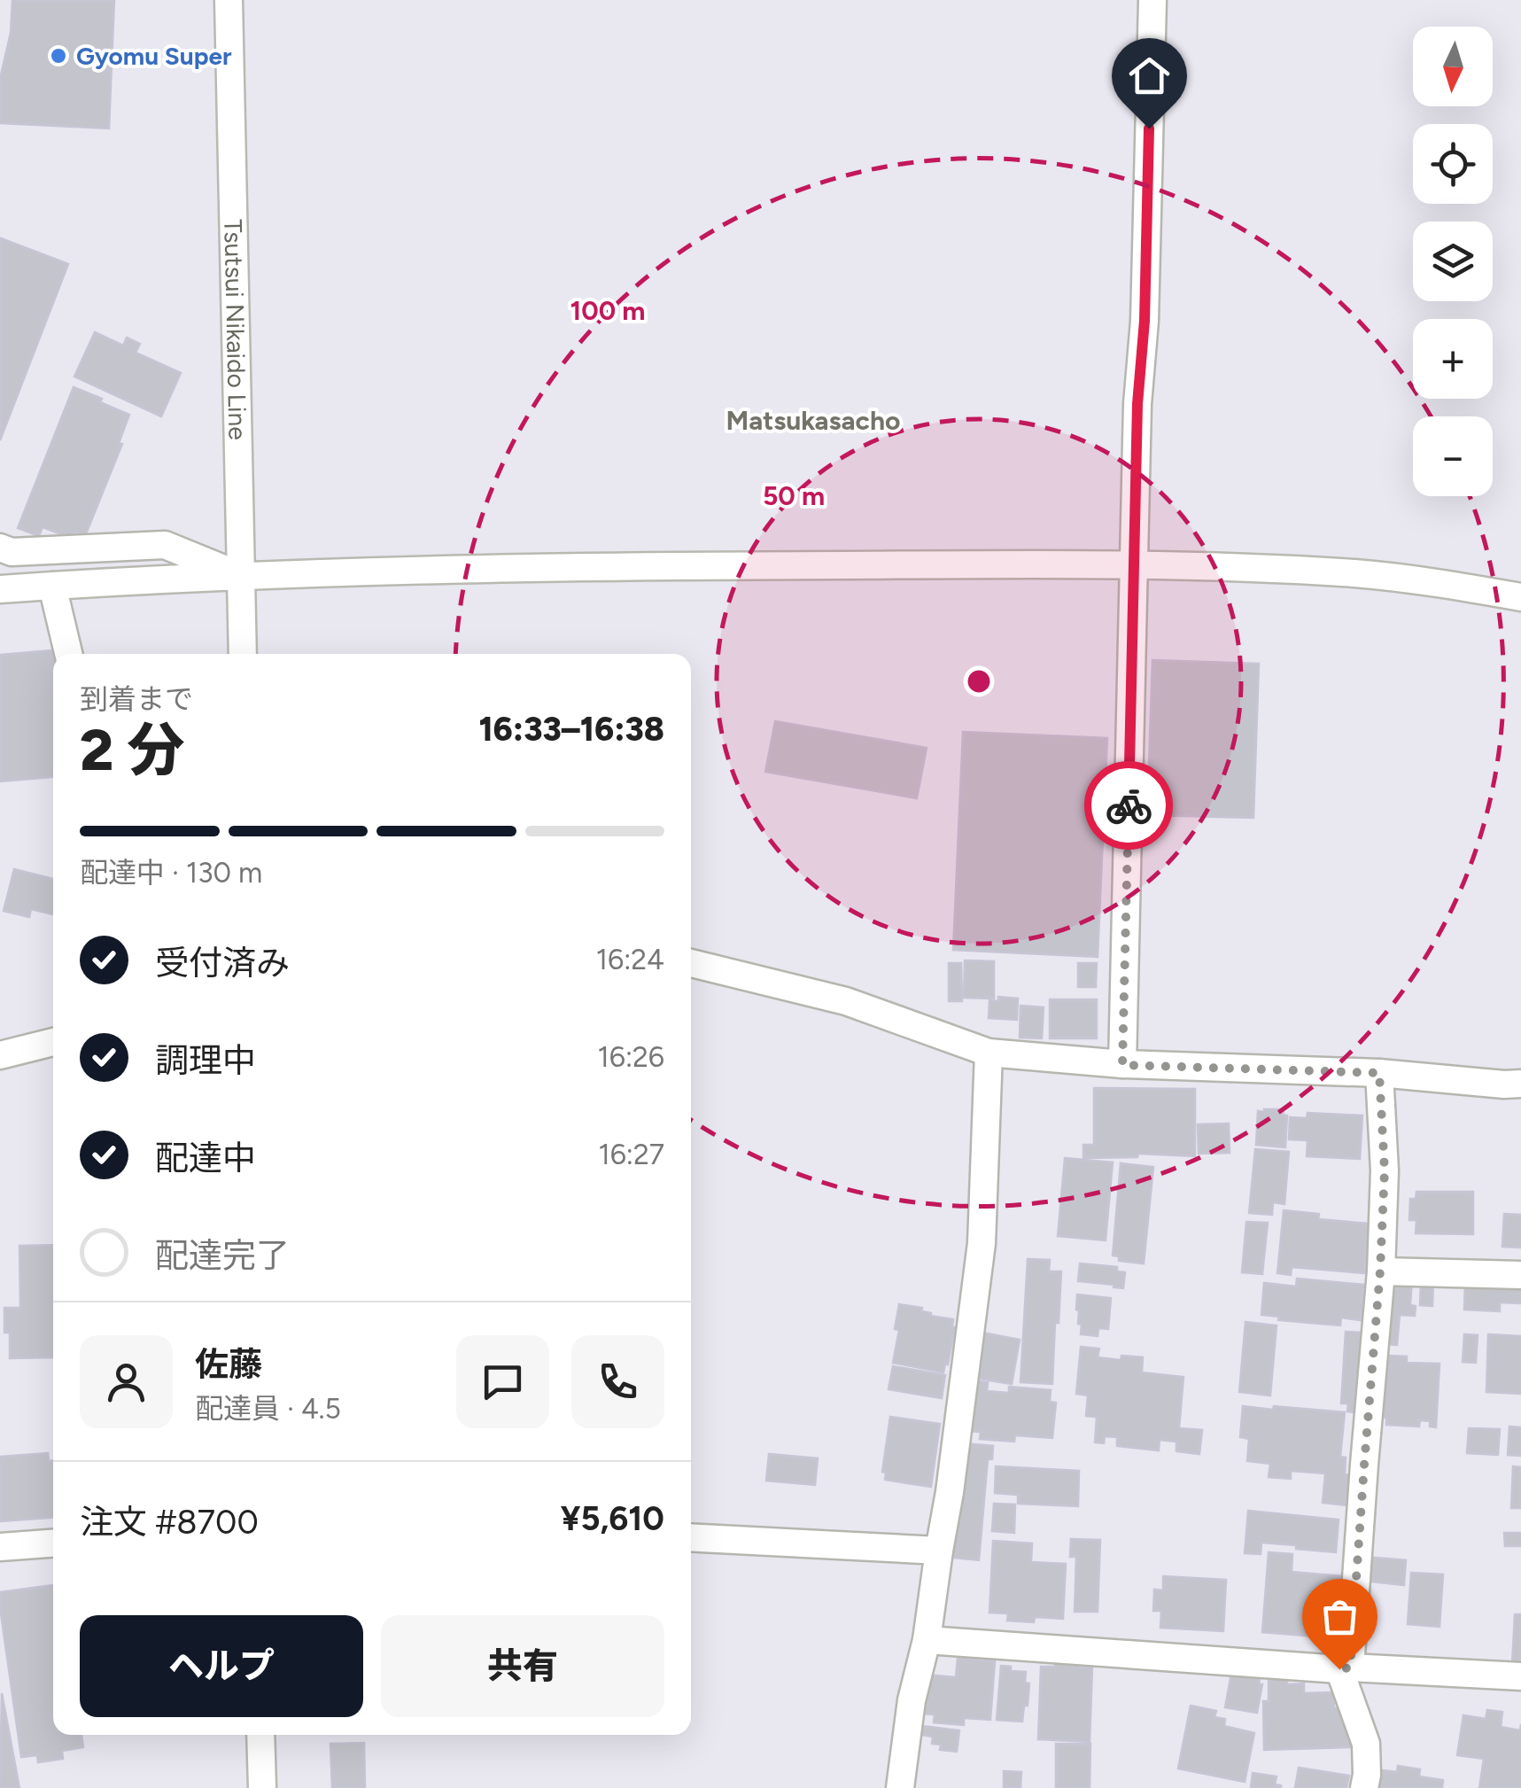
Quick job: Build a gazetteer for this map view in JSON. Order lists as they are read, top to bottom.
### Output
{
  "streets": {
    "street": ["Tsutsui Nikaido Line"]
  },
  "districts": ["Matsukasacho"],
  "places": ["Gyomu Super"],
  "north": "bottom",
  "page": {
    "map_buttons": ["+", "−"],
    "heading": ["2 分", "到着まで", "16:33–16:38"],
    "panel": [
      "佐藤",
      "配達員 · 4.5",
      "注文 #8700",
      "¥5,610"
    ],
    "bar": "配達中 · 130 m",
    "list": [
      ["受付済み", "16:24"],
      ["調理中", "16:26"],
      ["配達中", "16:27"],
      "配達完了"
    ],
    "buttons": ["ヘルプ", "共有"]
  },
  "rings": ["100 m", "50 m"]
}
